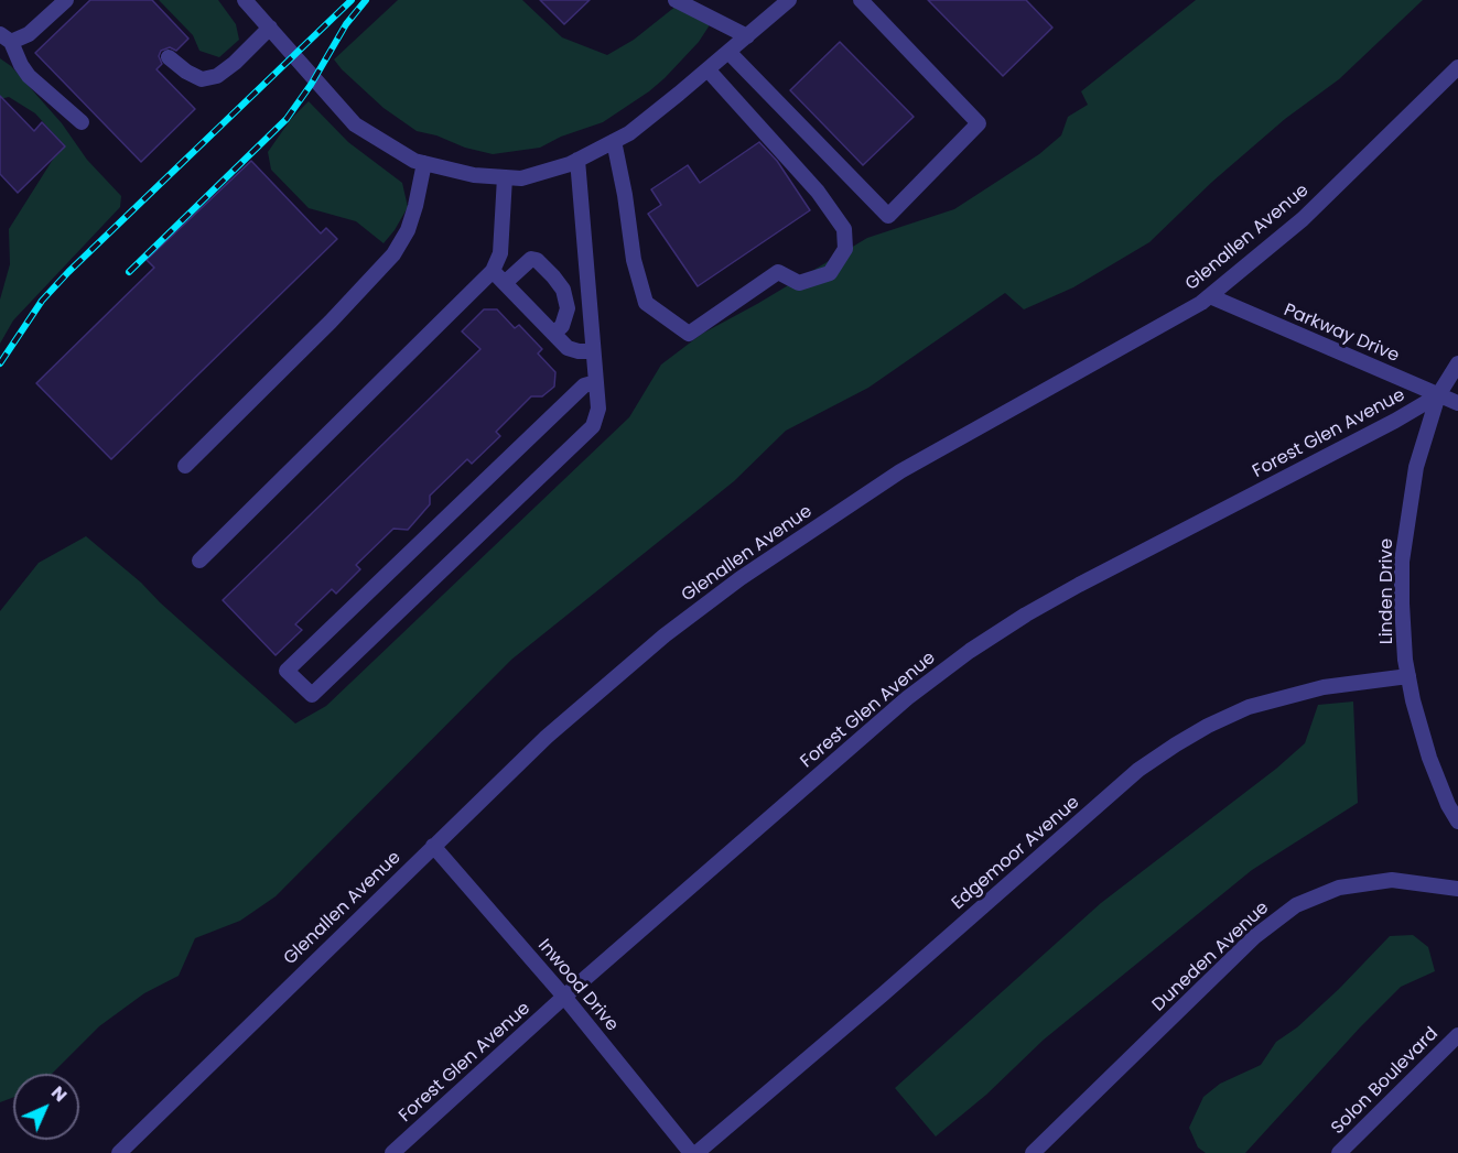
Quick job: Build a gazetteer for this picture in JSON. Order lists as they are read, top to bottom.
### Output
{
  "streets": {
    "street": [
      "Glenallen Avenue",
      "Parkway Drive",
      "Forest Glen Avenue",
      "Linden Drive",
      "Edgemoor Avenue",
      "Duneden Avenue",
      "Inwood Drive",
      "Solon Boulevard"
    ]
  },
  "crossings": [
    ["Glenallen Avenue", "Parkway Drive"],
    ["Glenallen Avenue", "Inwood Drive"],
    ["Parkway Drive", "Forest Glen Avenue"],
    ["Parkway Drive", "Linden Drive"],
    ["Forest Glen Avenue", "Linden Drive"],
    ["Forest Glen Avenue", "Inwood Drive"],
    ["Linden Drive", "Edgemoor Avenue"],
    ["Edgemoor Avenue", "Inwood Drive"]
  ],
  "north": "top right"
}
